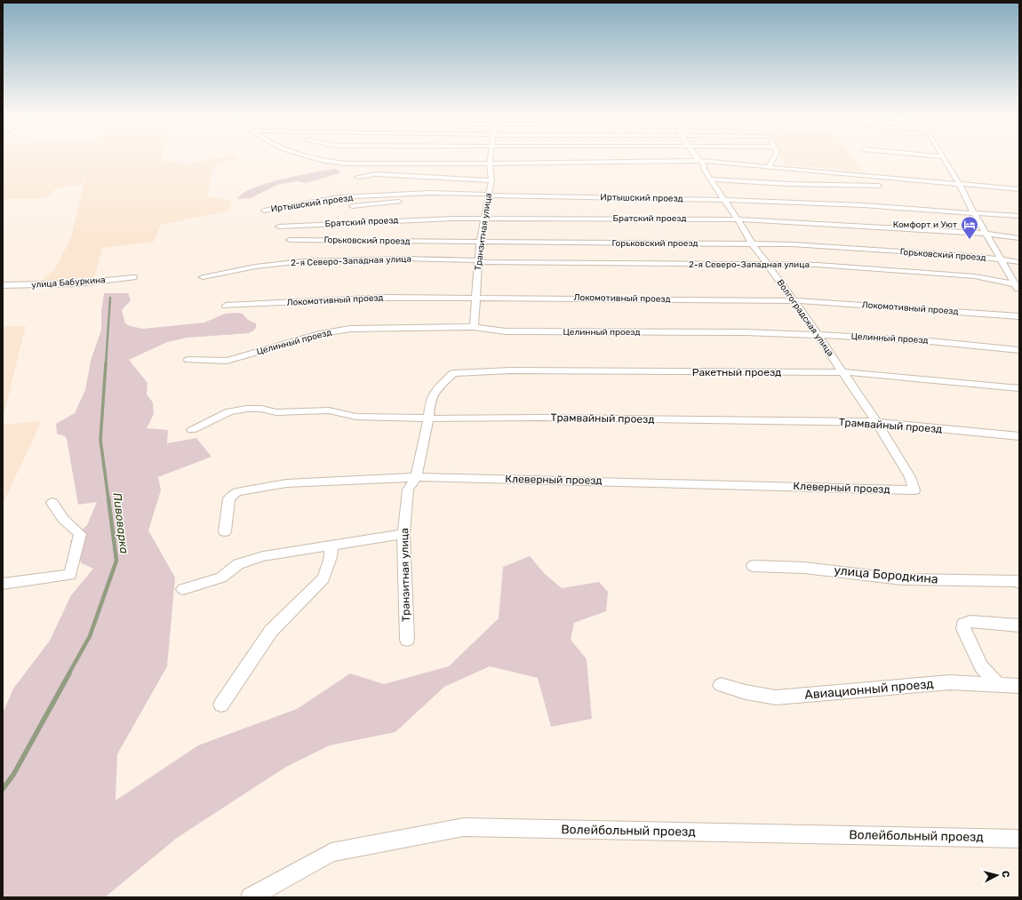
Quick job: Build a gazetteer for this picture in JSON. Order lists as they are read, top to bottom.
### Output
{
  "streets": {
    "street": [
      "Иртышский проезд",
      "Братский проезд",
      "Транзитная улица",
      "Горьковский проезд",
      "2-я Северо-Западная улица",
      "улица Бабуркина",
      "Локомотивный проезд",
      "Волгоградская улица",
      "Целинный проезд",
      "Ракетный проезд",
      "Трамвайный проезд",
      "Клеверный проезд",
      "улица Бородкина",
      "Авиационный проезд",
      "Волейбольный проезд"
    ]
  },
  "crossings": [
    ["Иртышский проезд", "Транзитная улица"],
    ["Иртышский проезд", "Волгоградская улица"],
    ["Братский проезд", "Транзитная улица"],
    ["Братский проезд", "Волгоградская улица"],
    ["Транзитная улица", "Горьковский проезд"],
    ["Транзитная улица", "2-я Северо-Западная улица"],
    ["Транзитная улица", "Локомотивный проезд"],
    ["Транзитная улица", "Целинный проезд"],
    ["Транзитная улица", "Ракетный проезд"],
    ["Транзитная улица", "Трамвайный проезд"],
    ["Транзитная улица", "Клеверный проезд"],
    ["Горьковский проезд", "Волгоградская улица"],
    ["2-я Северо-Западная улица", "Волгоградская улица"],
    ["Локомотивный проезд", "Волгоградская улица"],
    ["Волгоградская улица", "Целинный проезд"],
    ["Волгоградская улица", "Ракетный проезд"],
    ["Волгоградская улица", "Трамвайный проезд"],
    ["Волгоградская улица", "Клеверный проезд"]
  ],
  "water": ["Пивоварка"],
  "places": {
    "hotel": ["Комфорт и Уют"]
  },
  "north": "right"
}
